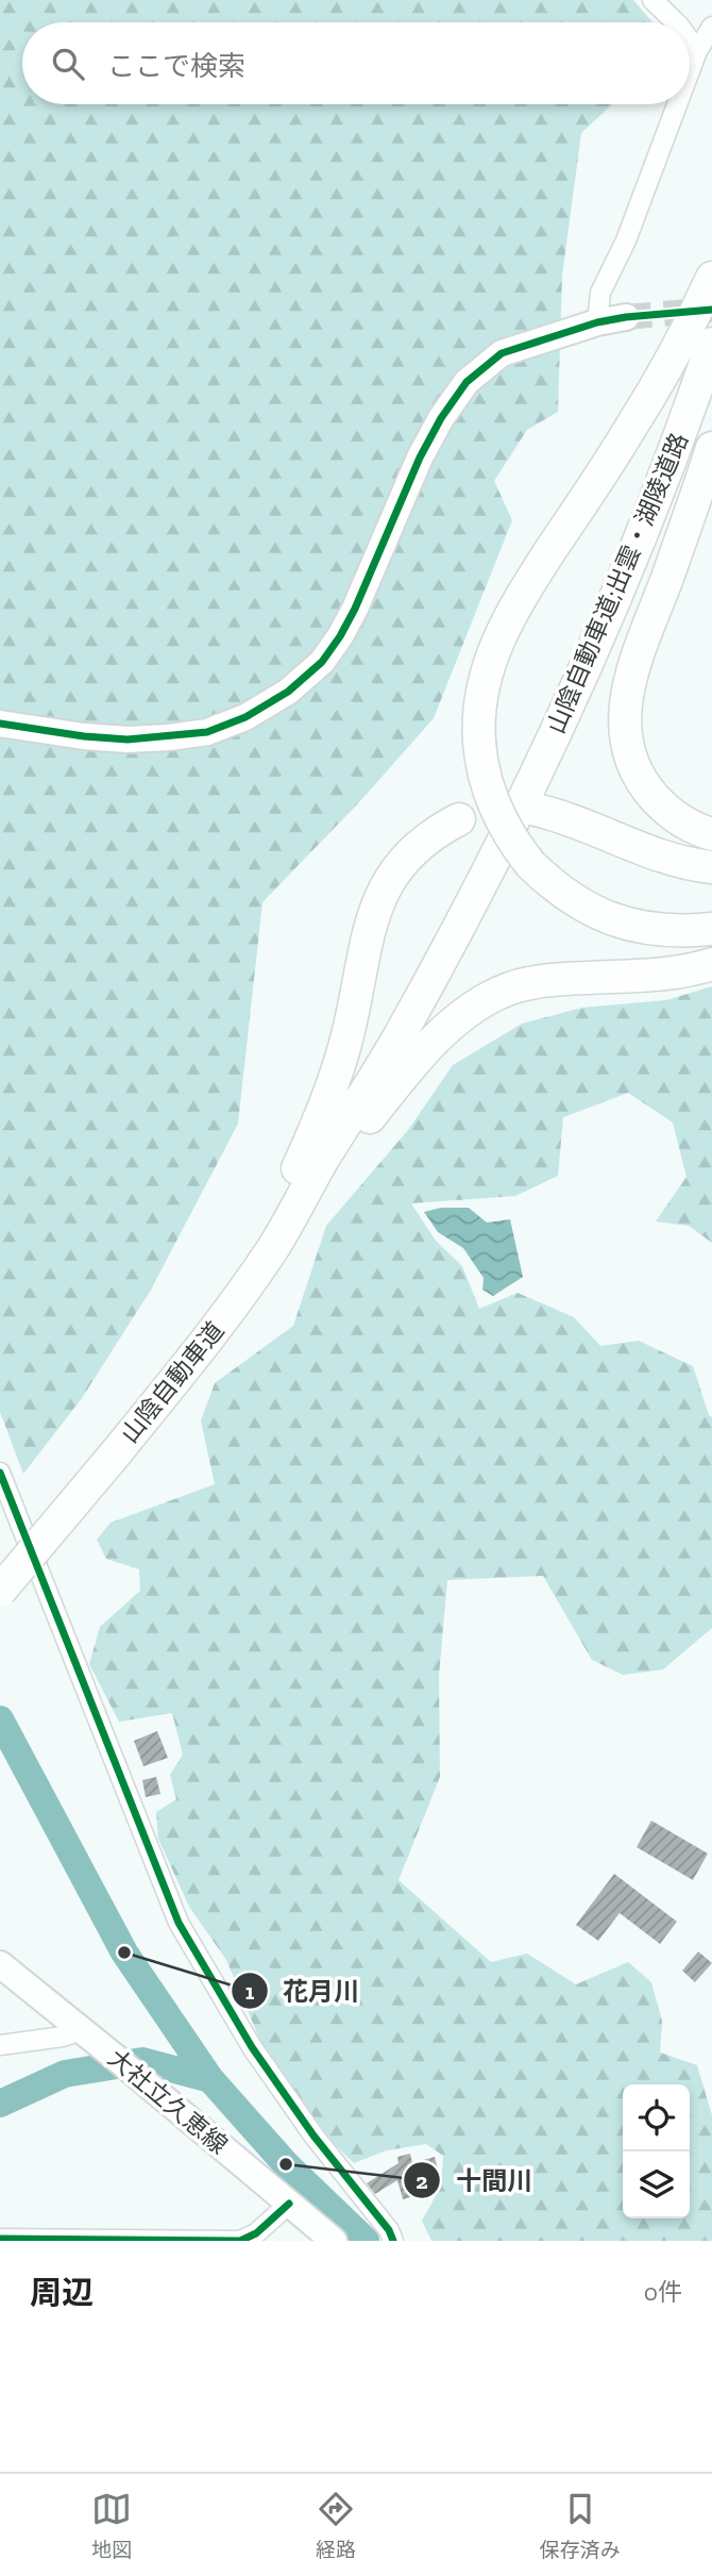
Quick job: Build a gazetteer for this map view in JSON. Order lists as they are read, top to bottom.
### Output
{
  "streets": {
    "highway": ["山陰自動車道;出雲・湖陵道路", "山陰自動車道"],
    "street": ["大社立久恵線"]
  },
  "crossings": [
    ["山陰自動車道;出雲・湖陵道路", "山陰自動車道"]
  ],
  "places": ["花月川", "十間川"],
  "page": {
    "search": "ここで検索",
    "heading": ["周辺", "0件"],
    "nav": ["地図", "経路", "保存済み"]
  }
}
